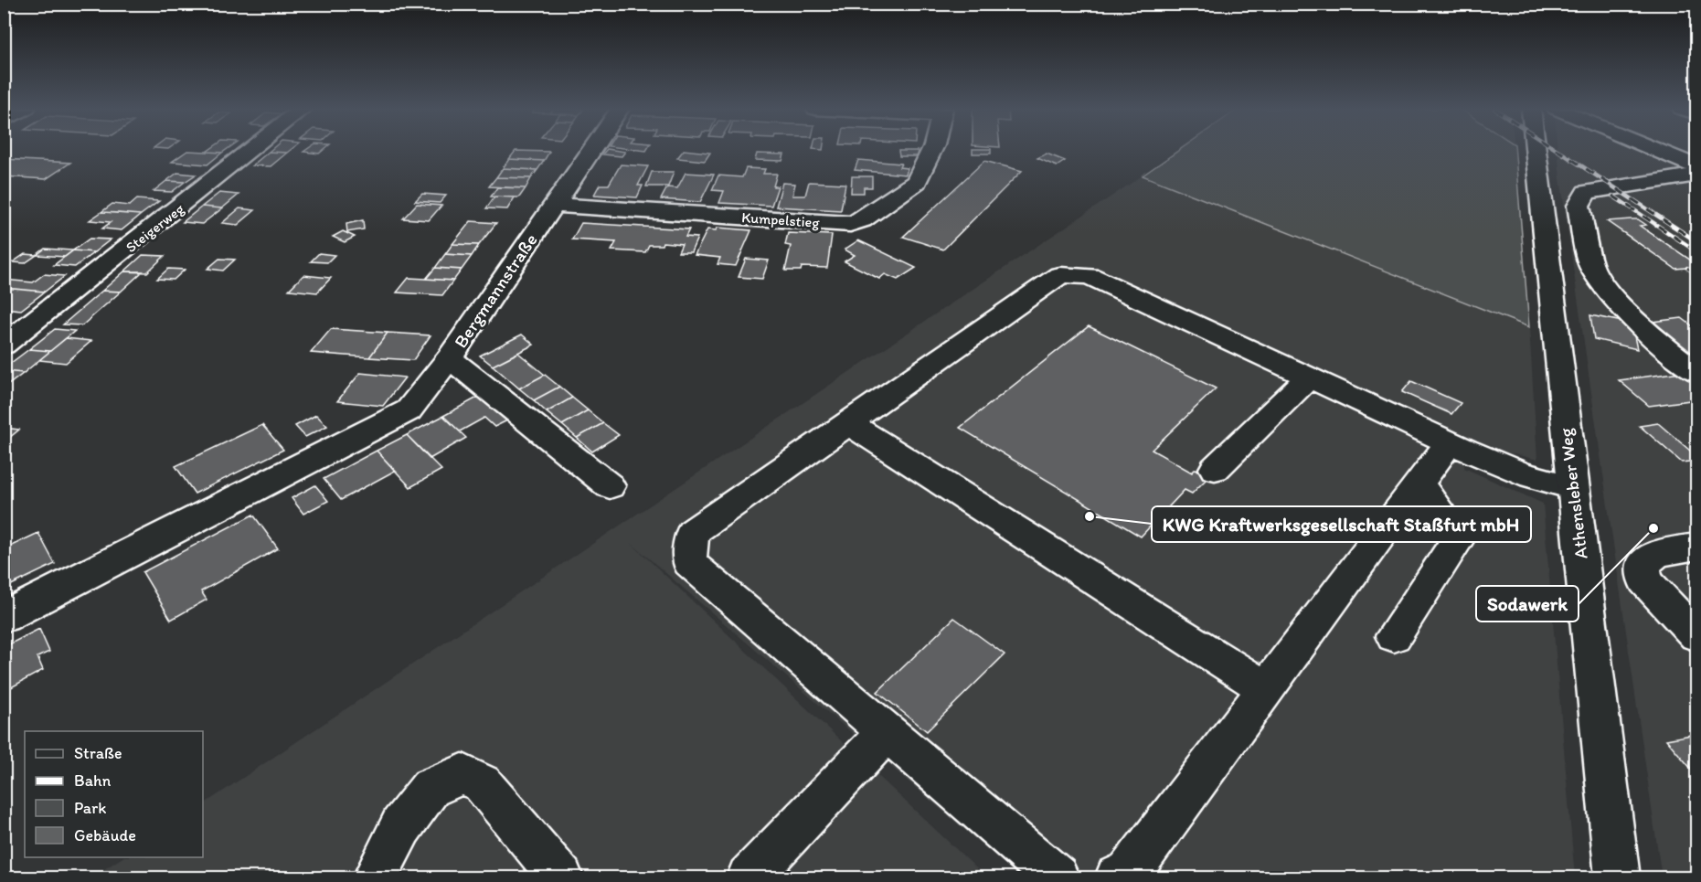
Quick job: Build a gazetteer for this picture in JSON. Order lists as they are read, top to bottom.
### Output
{
  "streets": {
    "street": [
      "Kumpelstieg",
      "Steigerweg",
      "Bergmannstraße",
      "Athensleber Weg"
    ]
  },
  "crossings": [
    ["Kumpelstieg", "Bergmannstraße"]
  ],
  "places": ["KWG Kraftwerksgesellschaft Staßfurt mbH", "Sodawerk"],
  "legend": [
    "Straße",
    "Bahn",
    "Park",
    "Gebäude"
  ]
}
